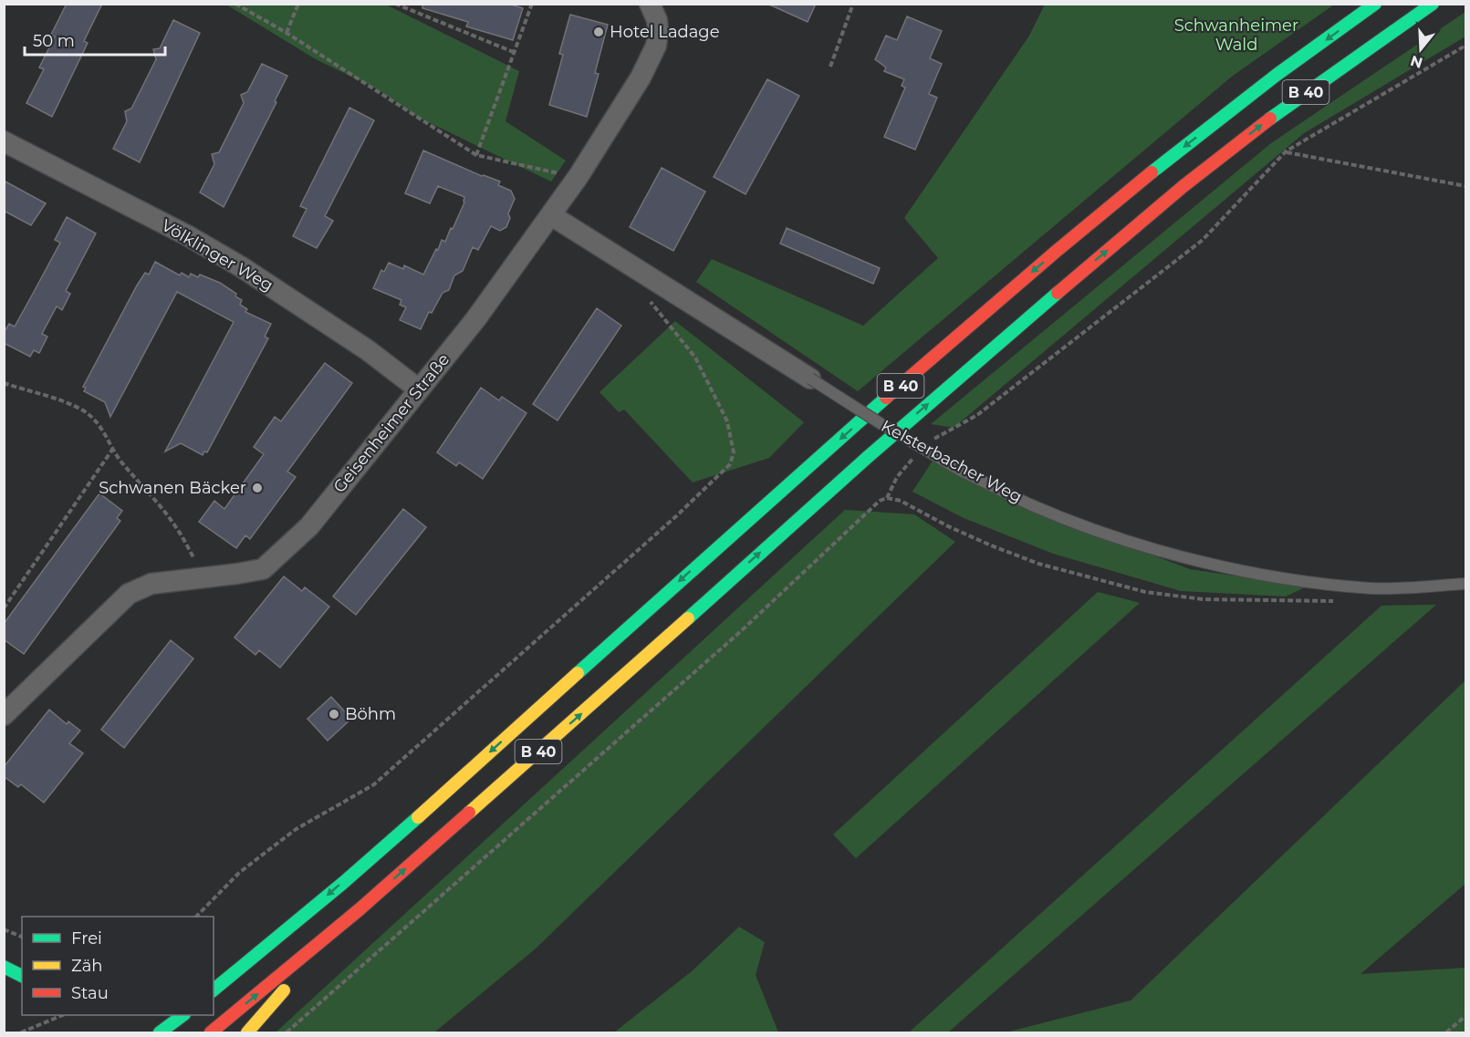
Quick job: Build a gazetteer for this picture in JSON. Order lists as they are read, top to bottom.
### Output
{
  "streets": {
    "highway": ["B 40"],
    "street": ["Völklinger Weg", "Geisenheimer Straße", "Kelsterbacher Weg"]
  },
  "crossings": [
    ["Völklinger Weg", "Geisenheimer Straße"],
    ["Geisenheimer Straße", "Kelsterbacher Weg"]
  ],
  "parks": ["Schwanheimer Wald"],
  "places": ["Hotel Ladage", "Schwanen Bäcker", "Böhm"],
  "legend": ["Frei", "Zäh", "Stau"],
  "scale_bar": "50 m",
  "north": "bottom"
}
